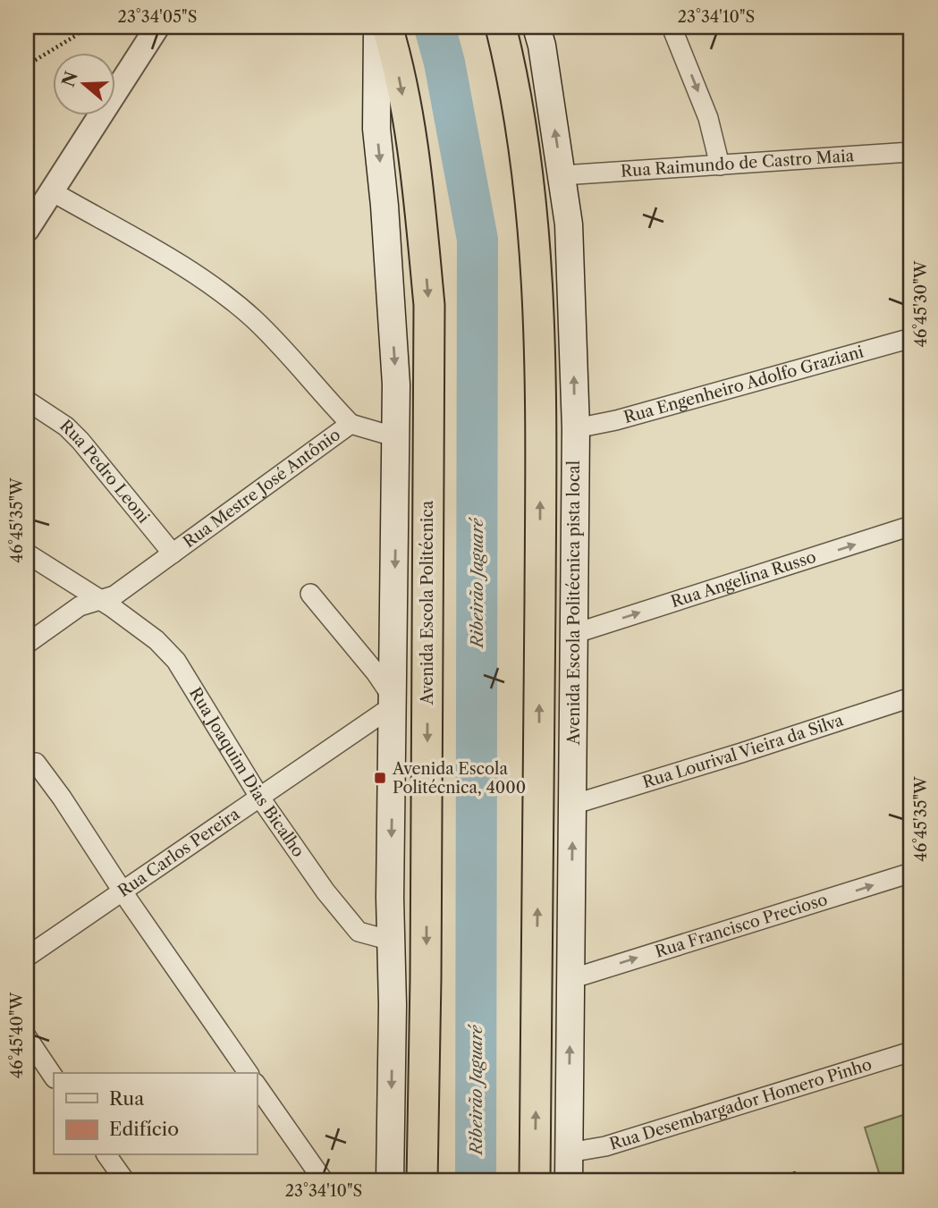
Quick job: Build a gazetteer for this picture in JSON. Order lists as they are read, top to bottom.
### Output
{
  "streets": {
    "highway": ["Avenida Escola Politécnica"],
    "main road": ["Avenida Escola Politécnica pista local"],
    "street": [
      "Rua Raimundo de Castro Maia",
      "Rua Engenheiro Adolfo Graziani",
      "Rua Pedro Leoni",
      "Rua Mestre José Antônio",
      "Rua Angelina Russo",
      "Rua Lourival Vieira da Silva",
      "Rua Joaquim Dias Bicalho",
      "Rua Carlos Pereira",
      "Rua Francisco Precioso",
      "Rua Desembargador Homero Pinho"
    ]
  },
  "crossings": [
    ["Rua Raimundo de Castro Maia", "Avenida Escola Politécnica pista local"],
    ["Rua Engenheiro Adolfo Graziani", "Avenida Escola Politécnica pista local"],
    ["Rua Pedro Leoni", "Rua Mestre José Antônio"],
    ["Rua Mestre José Antônio", "Avenida Escola Politécnica"],
    ["Rua Mestre José Antônio", "Rua Joaquim Dias Bicalho"],
    ["Rua Angelina Russo", "Avenida Escola Politécnica pista local"],
    ["Avenida Escola Politécnica", "Rua Joaquim Dias Bicalho"],
    ["Avenida Escola Politécnica", "Rua Carlos Pereira"],
    ["Avenida Escola Politécnica pista local", "Rua Lourival Vieira da Silva"],
    ["Avenida Escola Politécnica pista local", "Rua Francisco Precioso"],
    ["Avenida Escola Politécnica pista local", "Rua Desembargador Homero Pinho"],
    ["Rua Joaquim Dias Bicalho", "Rua Carlos Pereira"]
  ],
  "one_way": [
    "Rua Angelina Russo",
    "Avenida Escola Politécnica",
    "Avenida Escola Politécnica pista local",
    "Rua Francisco Precioso"
  ],
  "water": ["Ribeirão Jaguaré"],
  "places": {
    "transit": ["Avenida Escola Politécnica, 4000"]
  },
  "legend": ["Rua", "Edifício"],
  "north": "left",
  "coordinates": [
    "23°34'05\"S",
    "23°34'10\"S",
    "46°45'30\"W",
    "46°45'35\"W",
    "46°45'40\"W"
  ]
}
